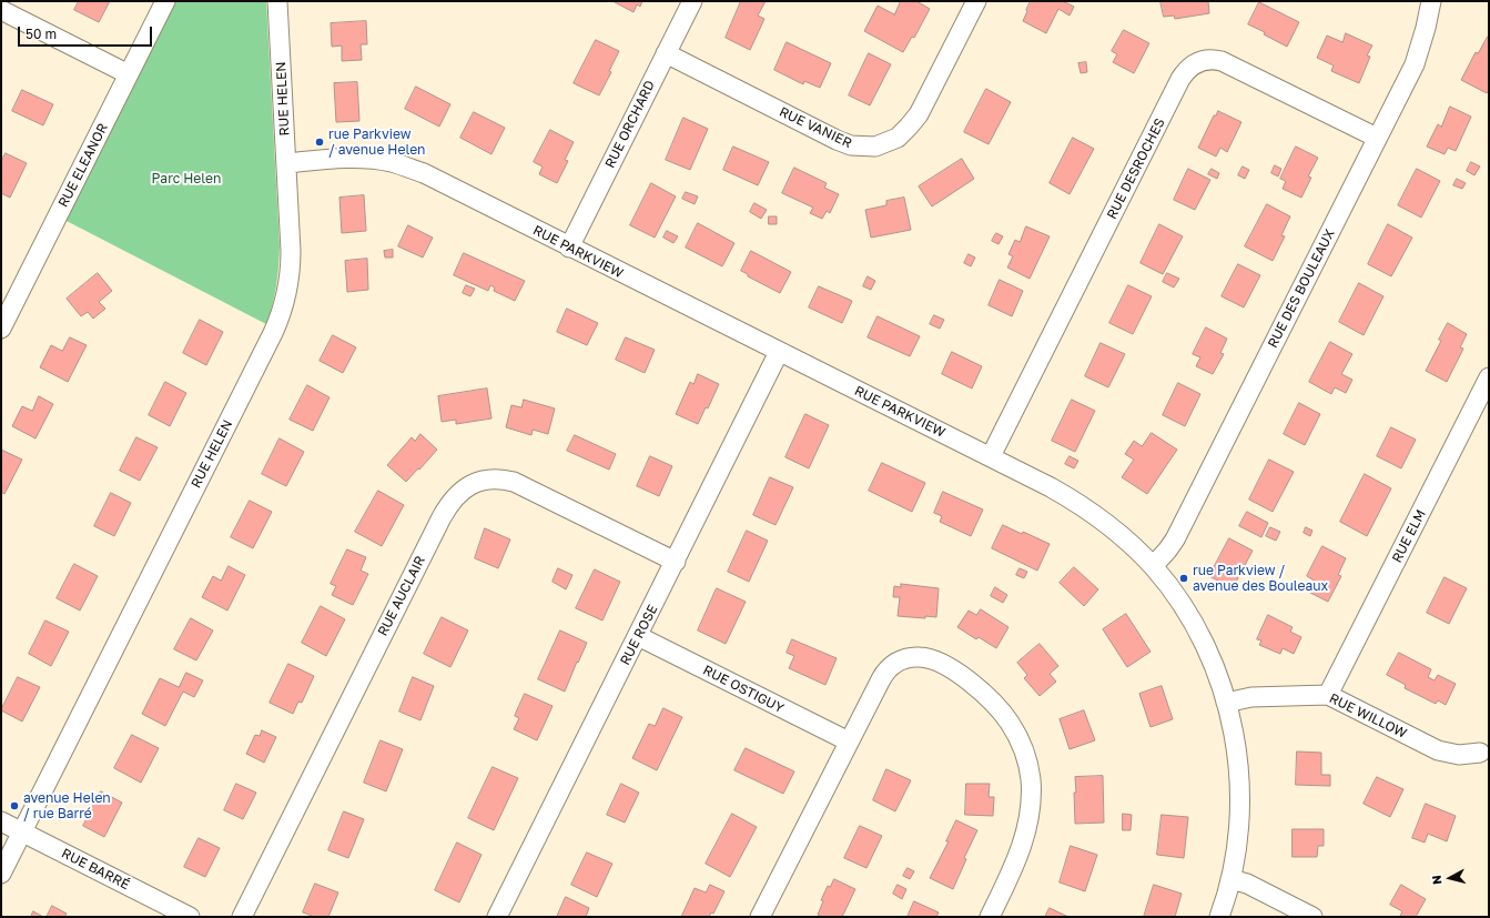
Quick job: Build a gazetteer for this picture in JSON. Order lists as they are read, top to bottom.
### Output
{
  "streets": {
    "street": [
      "RUE HELEN",
      "RUE ORCHARD",
      "RUE VANIER",
      "RUE ELEANOR",
      "RUE DESROCHES",
      "RUE PARKVIEW",
      "RUE DES BOULEAUX",
      "RUE ELM",
      "RUE AUCLAIR",
      "RUE ROSE",
      "RUE OSTIGUY",
      "RUE WILLOW",
      "RUE BARRÉ"
    ]
  },
  "crossings": [
    ["RUE HELEN", "RUE PARKVIEW"],
    ["RUE HELEN", "RUE BARRÉ"],
    ["RUE ORCHARD", "RUE VANIER"],
    ["RUE ORCHARD", "RUE PARKVIEW"],
    ["RUE DESROCHES", "RUE PARKVIEW"],
    ["RUE DESROCHES", "RUE DES BOULEAUX"],
    ["RUE PARKVIEW", "RUE DES BOULEAUX"],
    ["RUE PARKVIEW", "RUE ROSE"],
    ["RUE PARKVIEW", "RUE WILLOW"],
    ["RUE ELM", "RUE WILLOW"],
    ["RUE AUCLAIR", "RUE ROSE"],
    ["RUE ROSE", "RUE OSTIGUY"]
  ],
  "parks": ["Parc Helen"],
  "places": ["rue Parkview / avenue Helen", "rue Parkview / avenue des Bouleaux", "avenue Helen / rue Barré"],
  "scale_bar": "50 m",
  "north": "left"
}
